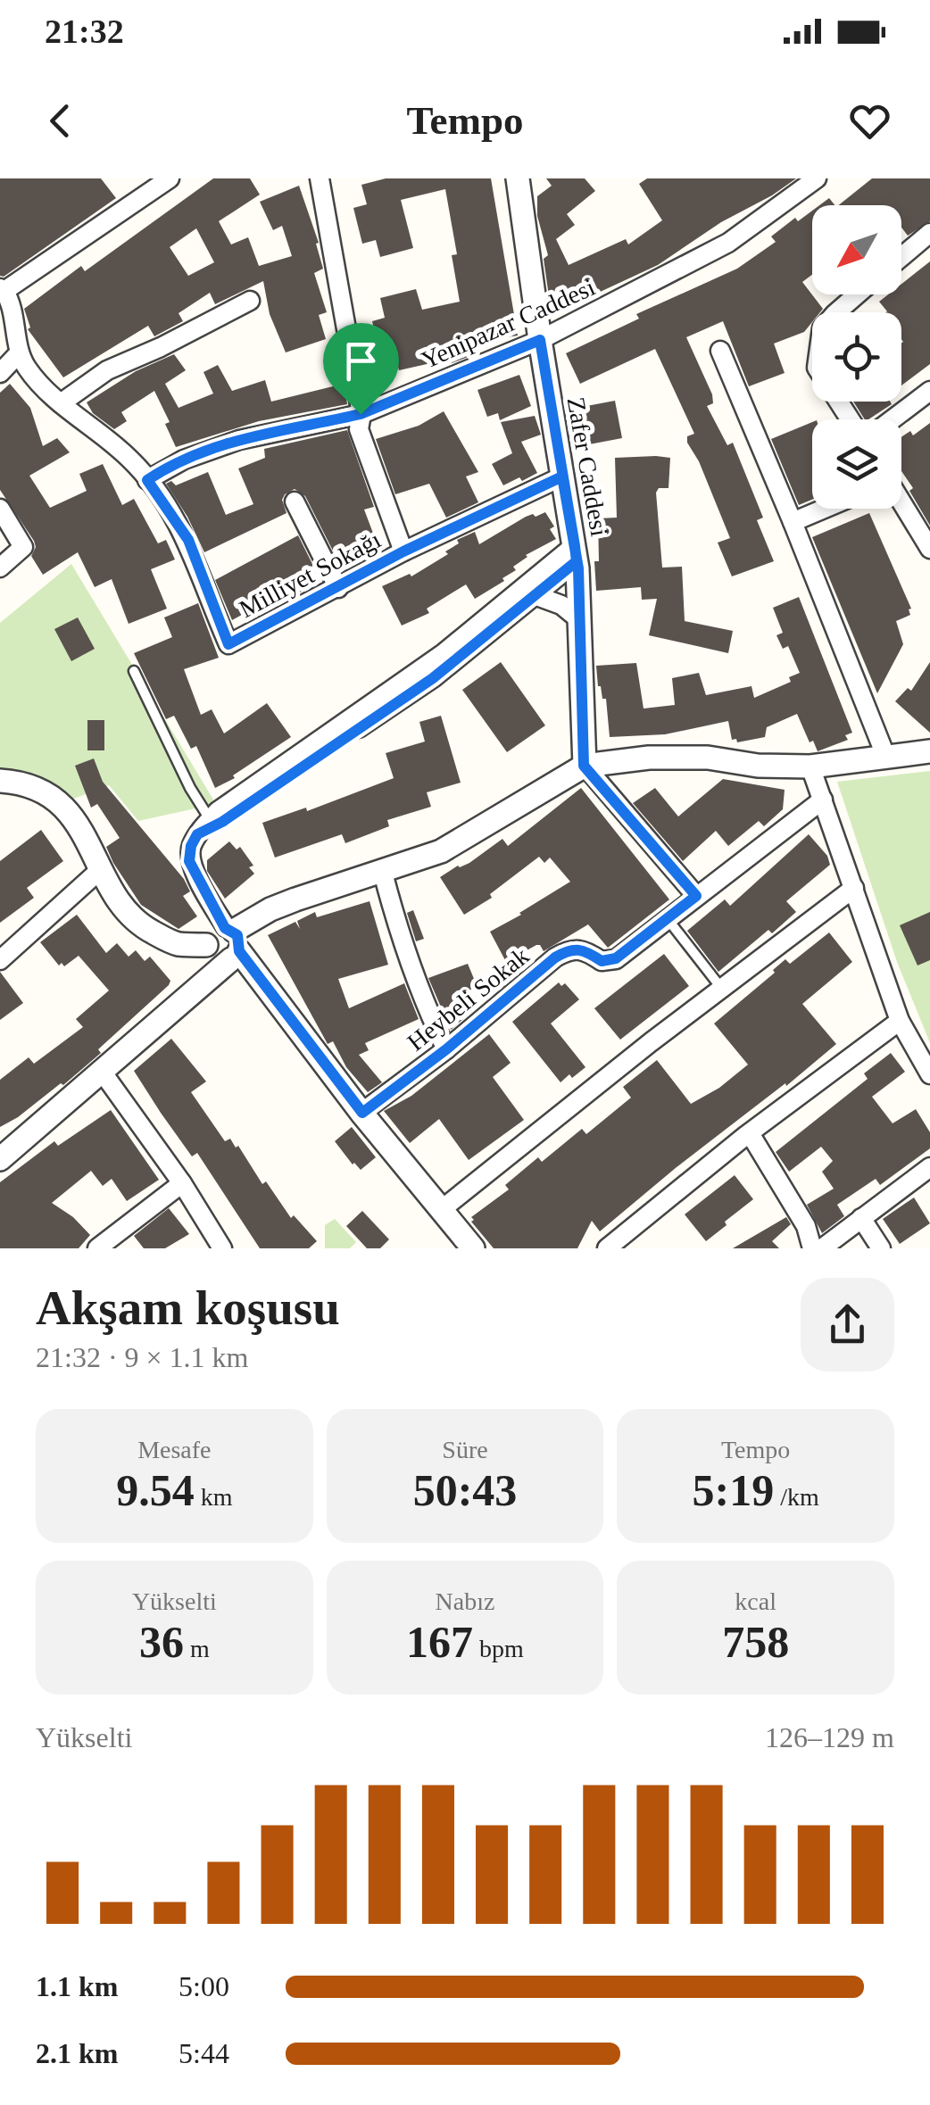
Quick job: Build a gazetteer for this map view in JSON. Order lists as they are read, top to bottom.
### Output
{
  "streets": {
    "street": [
      "Yenipazar Caddesi",
      "Zafer Caddesi",
      "Milliyet Sokağı",
      "Heybeli Sokak"
    ]
  },
  "crossings": [
    ["Yenipazar Caddesi", "Zafer Caddesi"],
    ["Yenipazar Caddesi", "Milliyet Sokağı"],
    ["Zafer Caddesi", "Milliyet Sokağı"]
  ],
  "north": "bottom left",
  "page": {
    "status": "21:32",
    "header": "Tempo",
    "heading": ["Akşam koşusu", "21:32 · 9 × 1.1 km"],
    "stats": [
      ["Mesafe", "9.54 km"],
      ["Süre", "50:43"],
      ["Tempo", "5:19 /km"],
      ["Yükselti", "36 m"],
      ["Nabız", "167 bpm"],
      ["kcal", "758"]
    ],
    "chart": ["Yükselti", "126–129 m"],
    "list": [
      {
        "name": "1.1 km",
        "note": "5:00"
      },
      {
        "name": "2.1 km",
        "note": "5:44"
      }
    ]
  }
}
